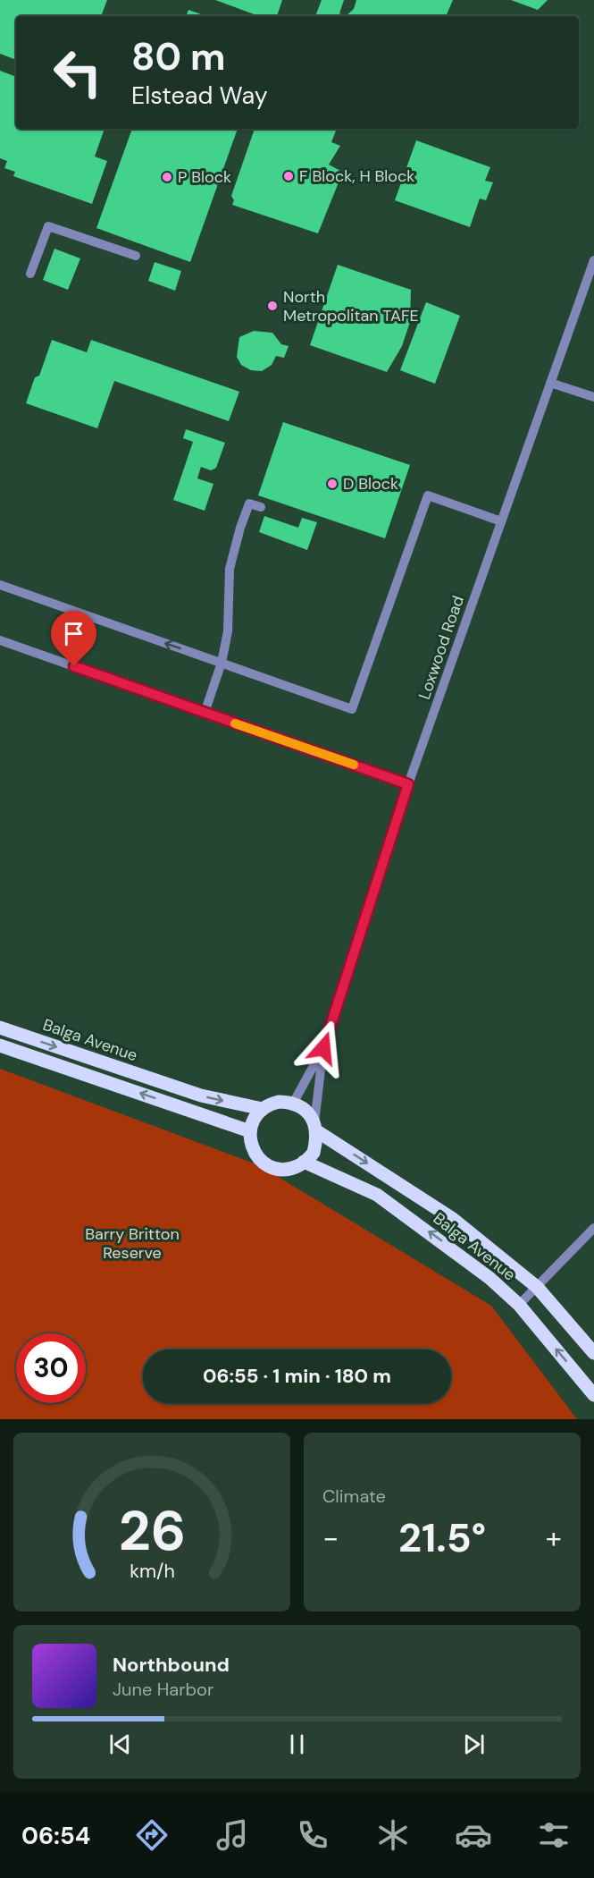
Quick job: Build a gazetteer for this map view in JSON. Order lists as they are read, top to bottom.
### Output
{
  "streets": {
    "main road": ["Balga Avenue"],
    "street": ["Loxwood Road"]
  },
  "crossings": [
    ["Loxwood Road", "Balga Avenue"]
  ],
  "parks": ["Barry Britton Reserve"],
  "places": [
    "F Block, H Block",
    "P Block",
    "North Metropolitan TAFE",
    "D Block"
  ],
  "page": {
    "turn": ["80 m", "Elstead Way"],
    "limit": "30",
    "trip": "06:55 · 1 min · 180 m",
    "tile": "Climate",
    "heat": ["−", "21.5°", "+"],
    "song": ["Northbound", "June Harbor"],
    "tabs": "06:54",
    "gauge": ["26", "km/h"]
  }
}
